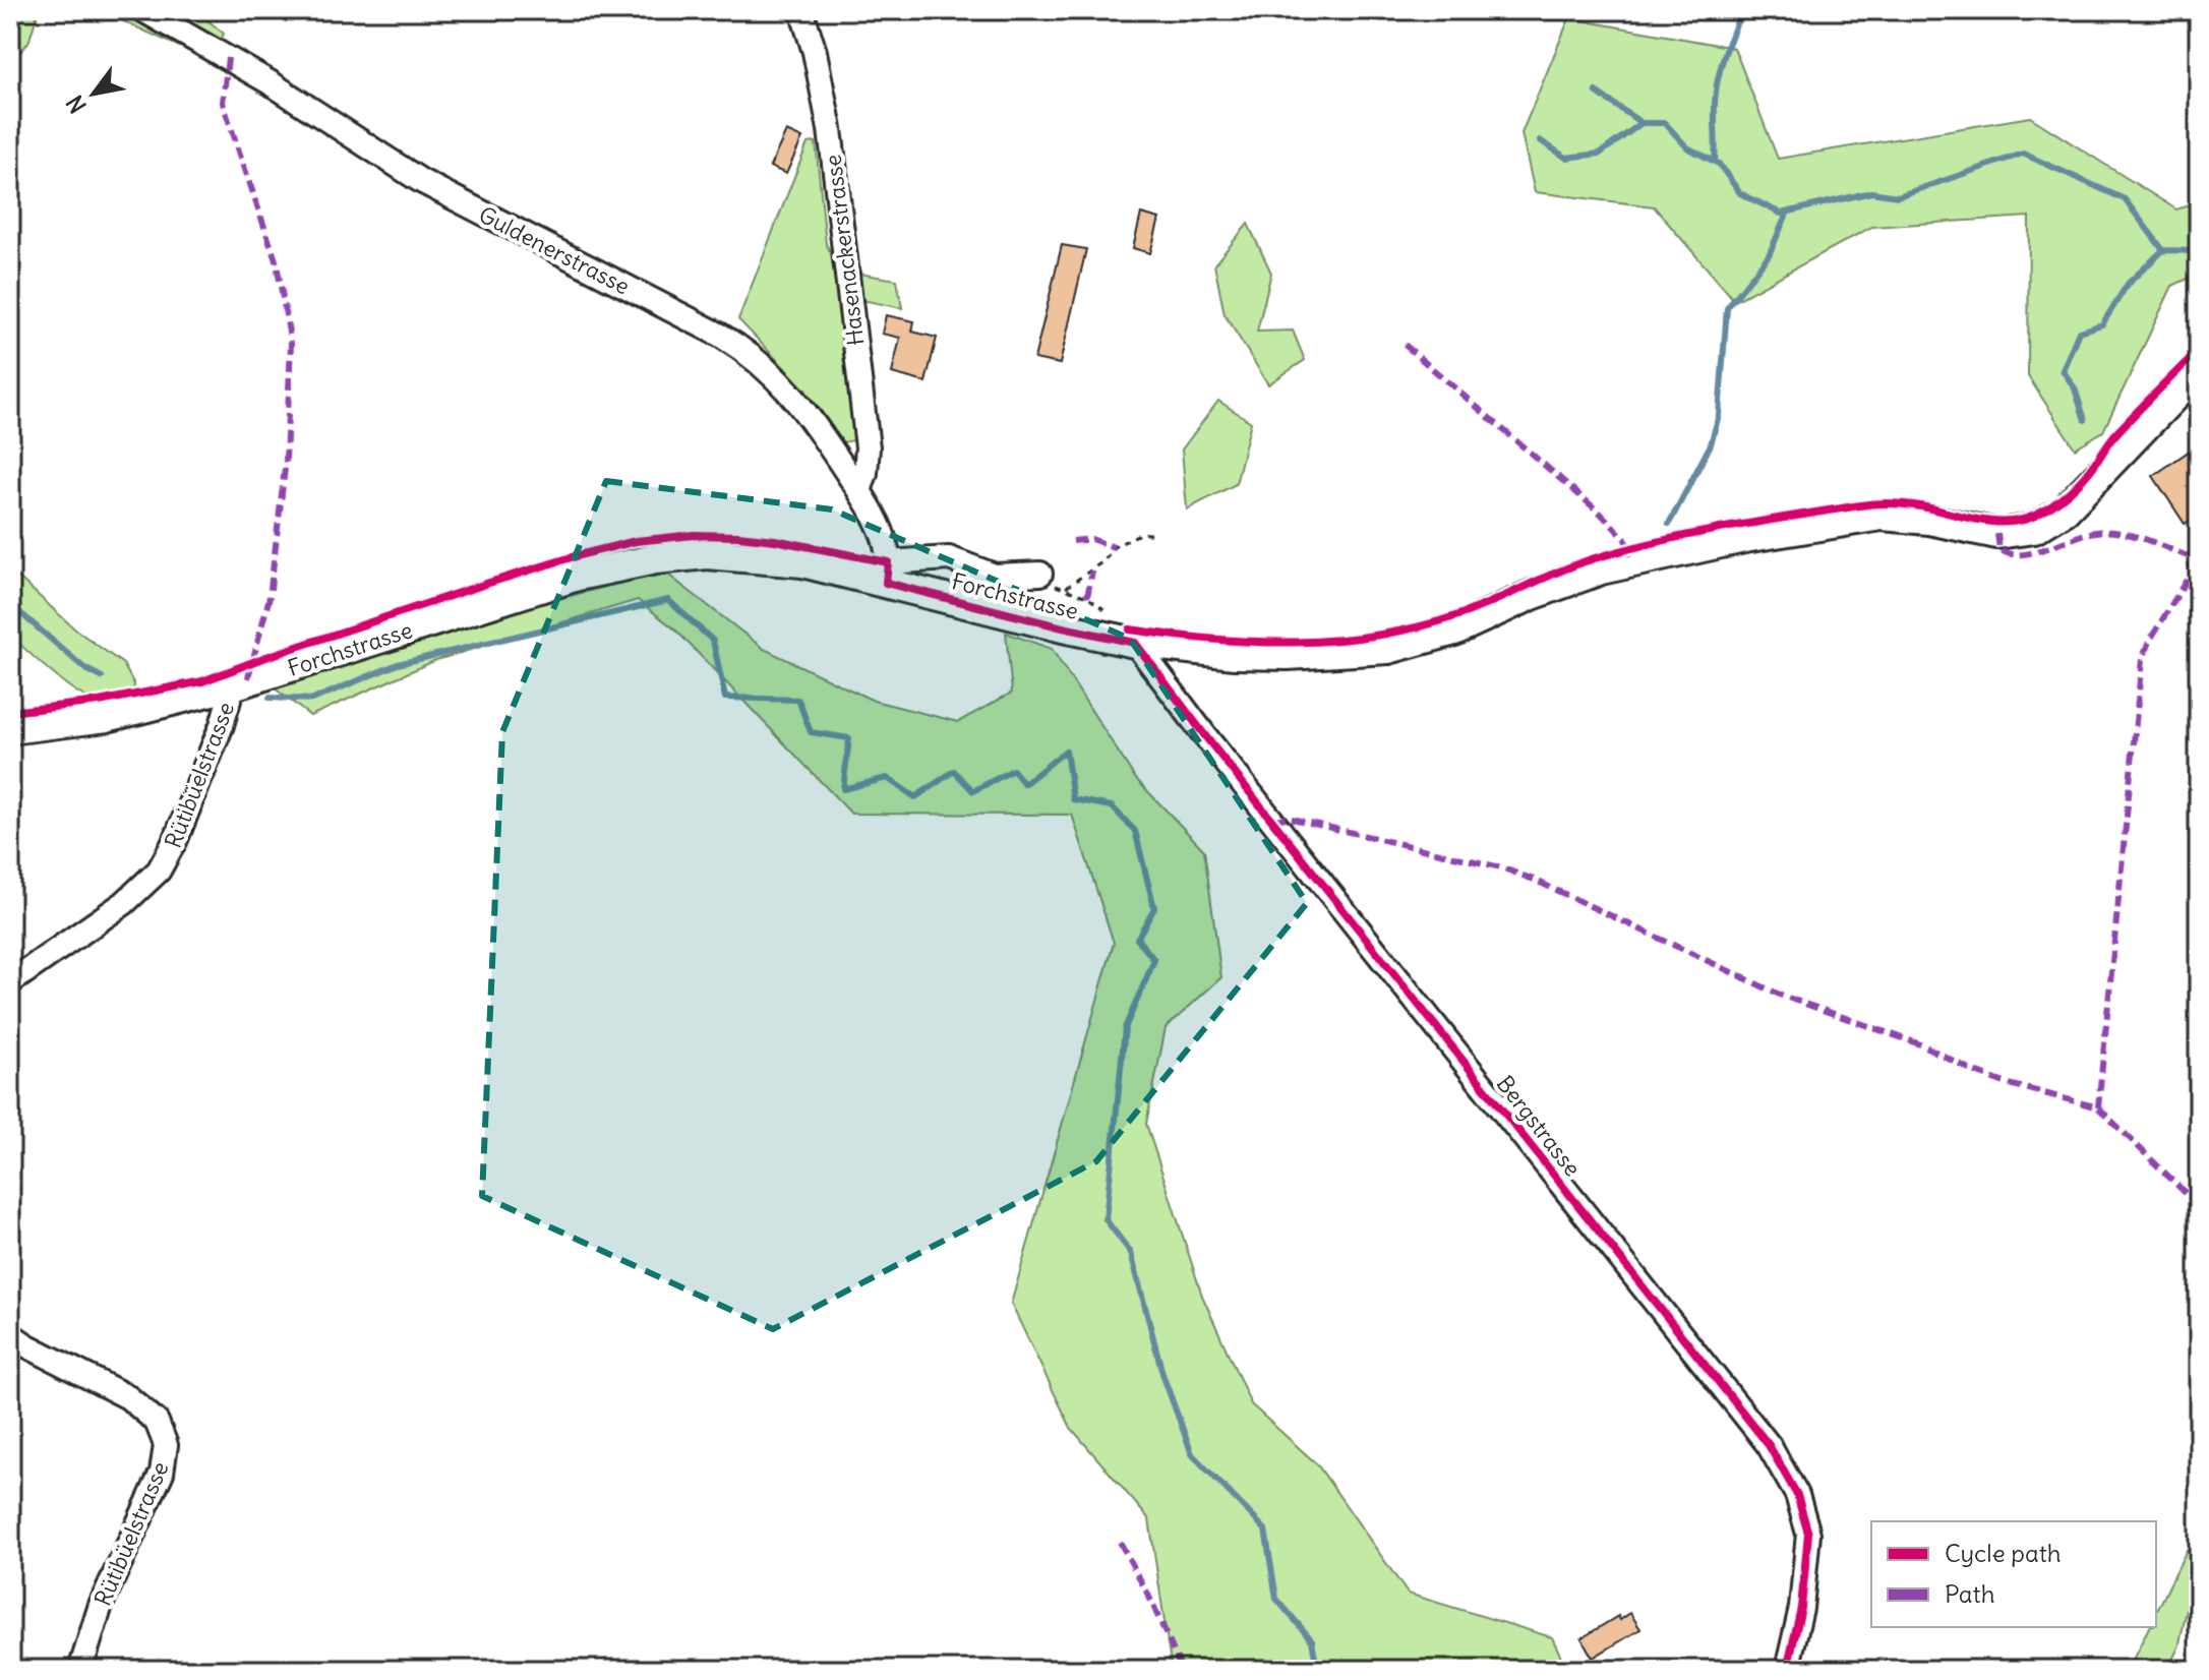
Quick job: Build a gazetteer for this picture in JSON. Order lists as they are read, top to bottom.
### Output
{
  "streets": {
    "main road": ["Forchstrasse"],
    "street": [
      "Guldenerstrasse",
      "Hasenackerstrasse",
      "Rütibüelstrasse",
      "Bergstrasse"
    ]
  },
  "crossings": [
    ["Guldenerstrasse", "Hasenackerstrasse"],
    ["Guldenerstrasse", "Forchstrasse"],
    ["Forchstrasse", "Rütibüelstrasse"],
    ["Forchstrasse", "Bergstrasse"]
  ],
  "legend": ["Cycle path", "Path"],
  "north": "bottom left"
}
